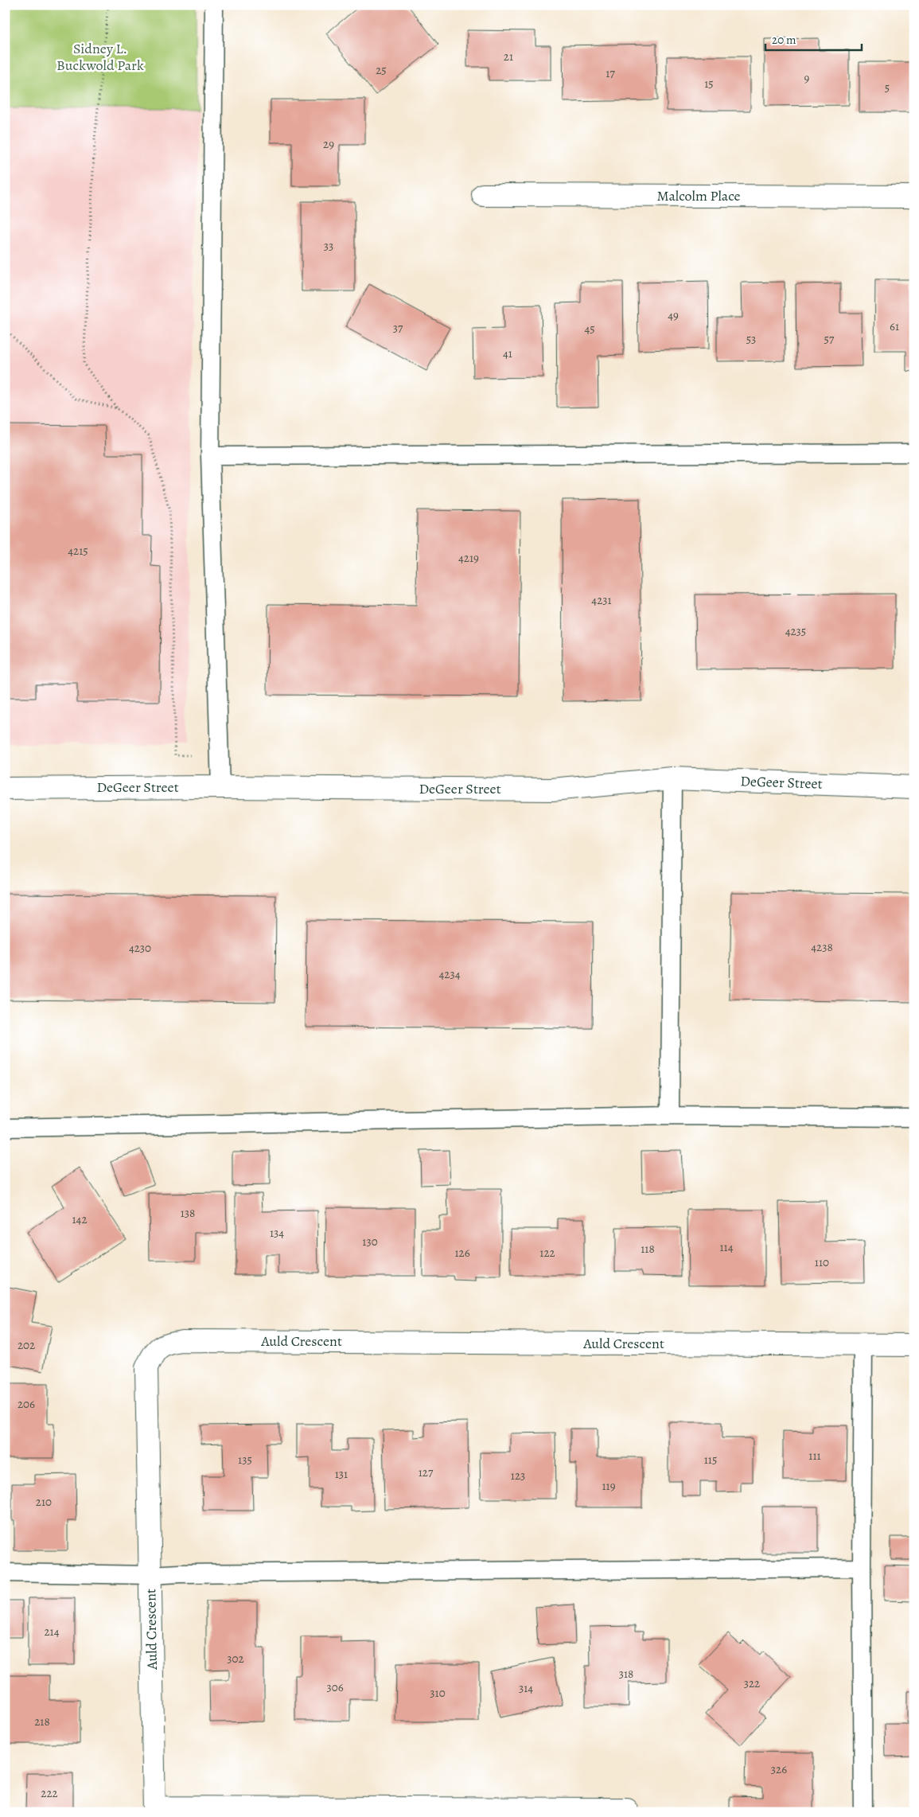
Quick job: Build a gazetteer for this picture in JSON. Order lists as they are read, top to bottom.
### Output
{
  "streets": {
    "street": ["Malcolm Place", "DeGeer Street", "Auld Crescent"]
  },
  "parks": ["Sidney L. Buckwold Park"],
  "house_numbers": [
    "21",
    "25",
    "17",
    "9",
    "15",
    "5",
    "29",
    "33",
    "49",
    "61",
    "37",
    "45",
    "53",
    "57",
    "41",
    "4215",
    "4219",
    "4231",
    "4235",
    "4238",
    "4230",
    "4234",
    "138",
    "142",
    "134",
    "130",
    "114",
    "118",
    "126",
    "122",
    "110",
    "202",
    "206",
    "111",
    "135",
    "115",
    "127",
    "131",
    "123",
    "119",
    "210",
    "214",
    "302",
    "318",
    "322",
    "306",
    "314",
    "310",
    "218",
    "326",
    "222"
  ],
  "scale_bar": "20 m"
}
